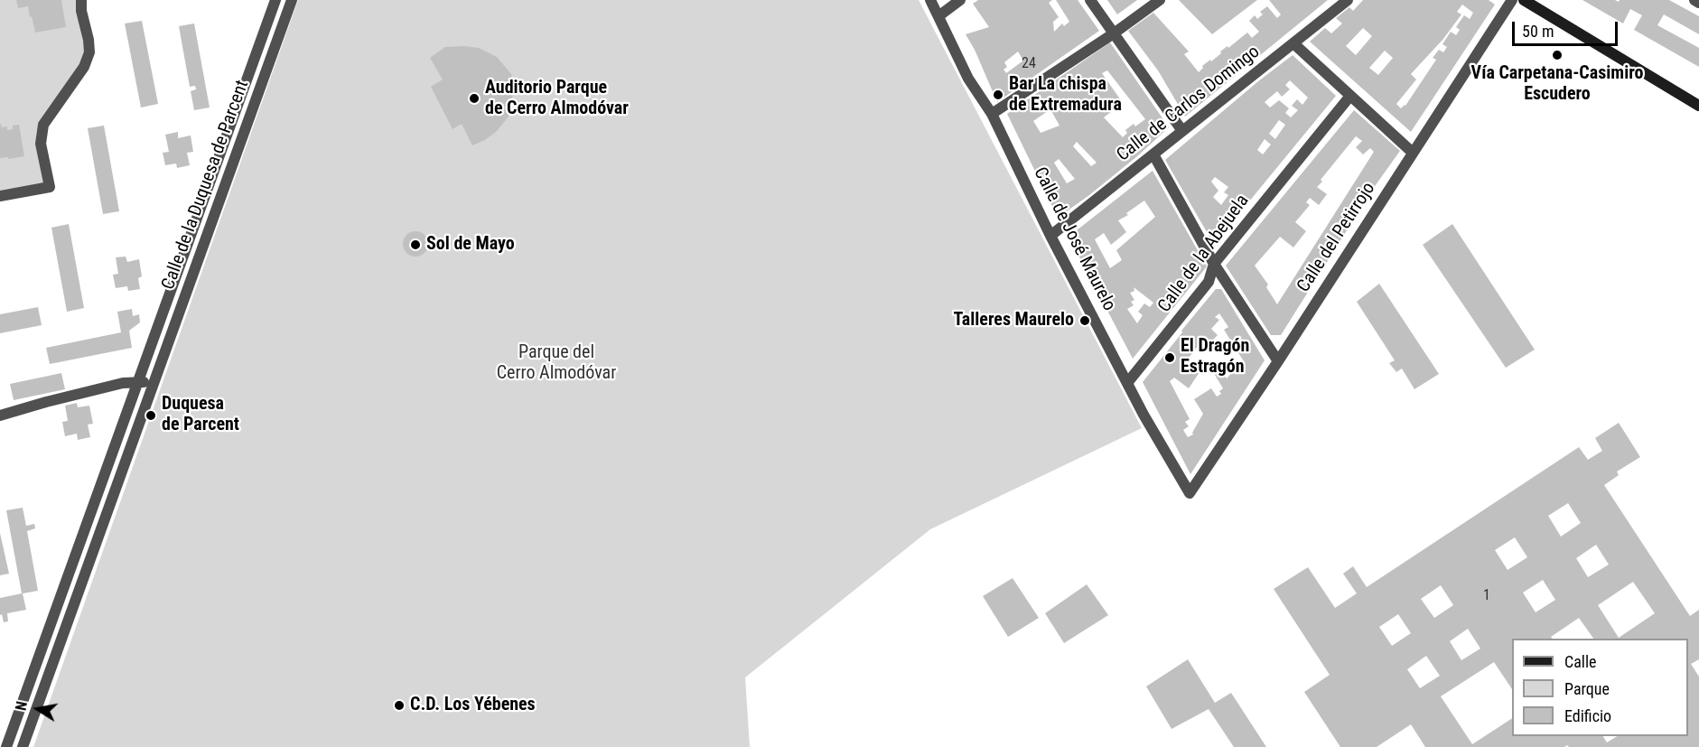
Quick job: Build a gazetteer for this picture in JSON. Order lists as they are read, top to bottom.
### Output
{
  "streets": {
    "street": [
      "Calle de Carlos Domingo",
      "Calle de la Duquesa de Parcent",
      "Calle del Petirrojo",
      "Calle de José Maurelo",
      "Calle de la Abejuela"
    ]
  },
  "crossings": [
    ["Calle de Carlos Domingo", "Calle de José Maurelo"],
    ["Calle del Petirrojo", "Calle de José Maurelo"],
    ["Calle de José Maurelo", "Calle de la Abejuela"]
  ],
  "parks": ["Parque del Cerro Almodóvar"],
  "places": [
    "Vía Carpetana-Casimiro Escudero",
    "Bar La chispa de Extremadura",
    "Auditorio Parque de Cerro Almodóvar",
    "Sol de Mayo",
    "Talleres Maurelo",
    "El Dragón Estragón",
    "Duquesa de Parcent",
    "C.D. Los Yébenes"
  ],
  "house_numbers": ["24", "1"],
  "legend": ["Calle", "Parque", "Edificio"],
  "scale_bar": "50 m",
  "north": "left"
}
